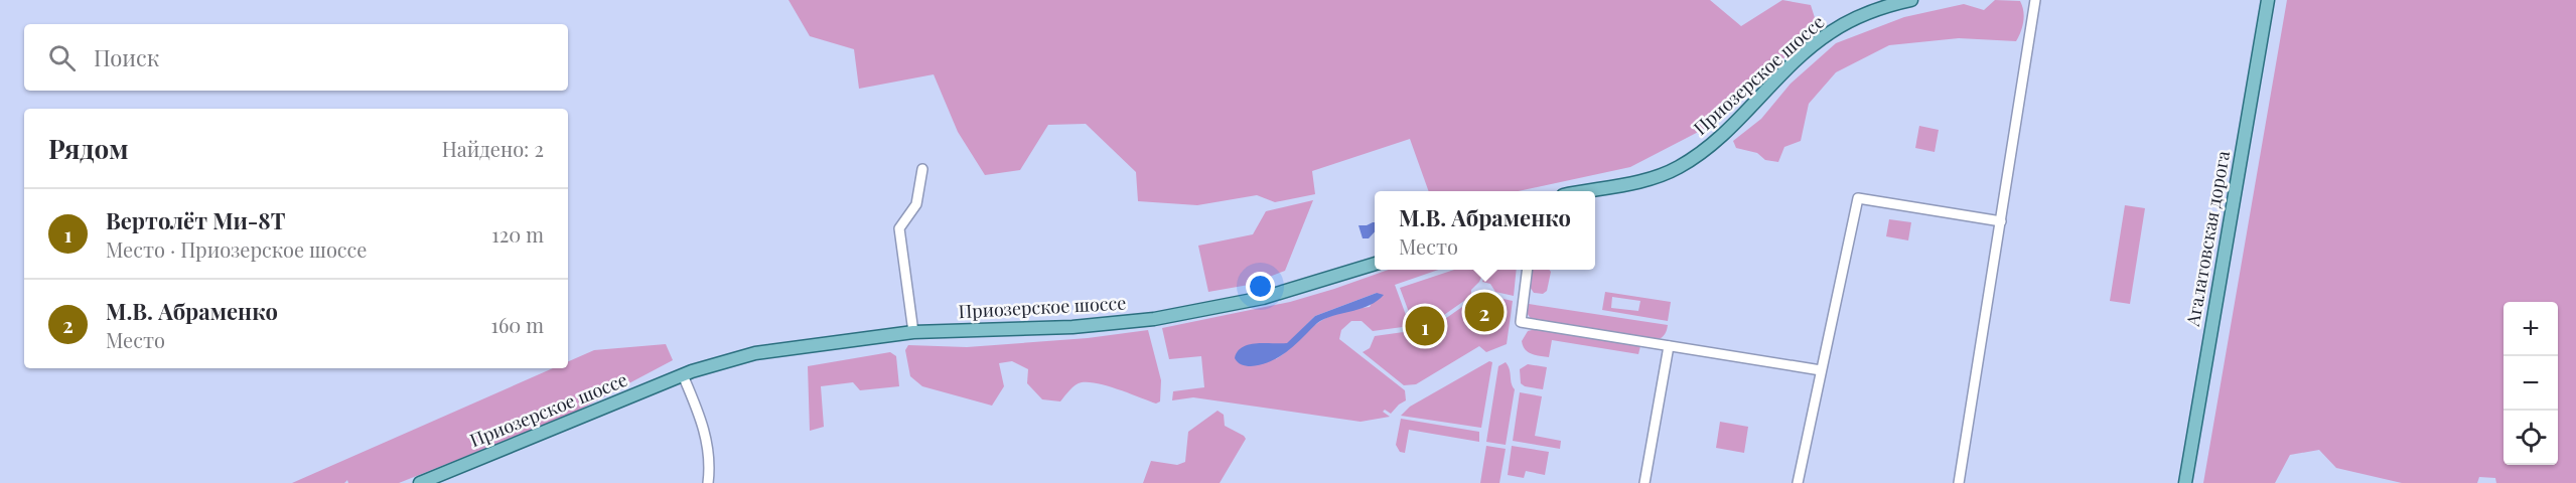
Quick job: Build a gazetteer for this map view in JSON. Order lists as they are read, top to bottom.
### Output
{
  "streets": {
    "main road": ["Приозерское шоссе", "Агалатовская дорога"]
  },
  "page": {
    "search": "Поиск",
    "heading": ["Рядом", "Найдено: 2"],
    "list": [
      {
        "mark": "1",
        "name": "Вертолёт Ми-8Т",
        "note": "Место · Приозерское шоссе",
        "value": "120 m"
      },
      {
        "mark": "2",
        "name": "М.В. Абраменко",
        "note": "Место",
        "value": "160 m"
      }
    ],
    "popup": ["М.В. Абраменко", "Место"],
    "pins": ["2", "1"],
    "map_buttons": ["+", "−"]
  }
}
